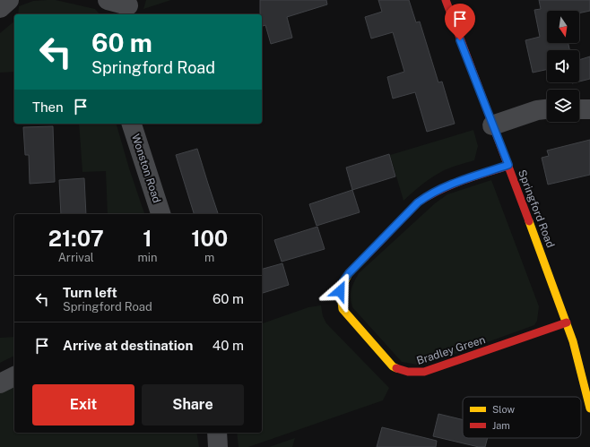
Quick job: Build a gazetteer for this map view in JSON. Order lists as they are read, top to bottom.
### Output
{
  "streets": {
    "street": ["Wonston Road", "Springford Road", "Bradley Green"]
  },
  "crossings": [
    ["Springford Road", "Bradley Green"]
  ],
  "legend": ["Slow", "Jam"],
  "north": "bottom",
  "page": {
    "turn": ["60 m", "Springford Road"],
    "then": "Then",
    "eta": [
      "21:07",
      "Arrival",
      "1",
      "min",
      "100",
      "m"
    ],
    "list": [
      {
        "name": "Turn left",
        "note": "Springford Road",
        "value": "60 m"
      },
      {
        "name": "Arrive at destination",
        "value": "40 m"
      }
    ],
    "buttons": ["Exit", "Share"]
  }
}
